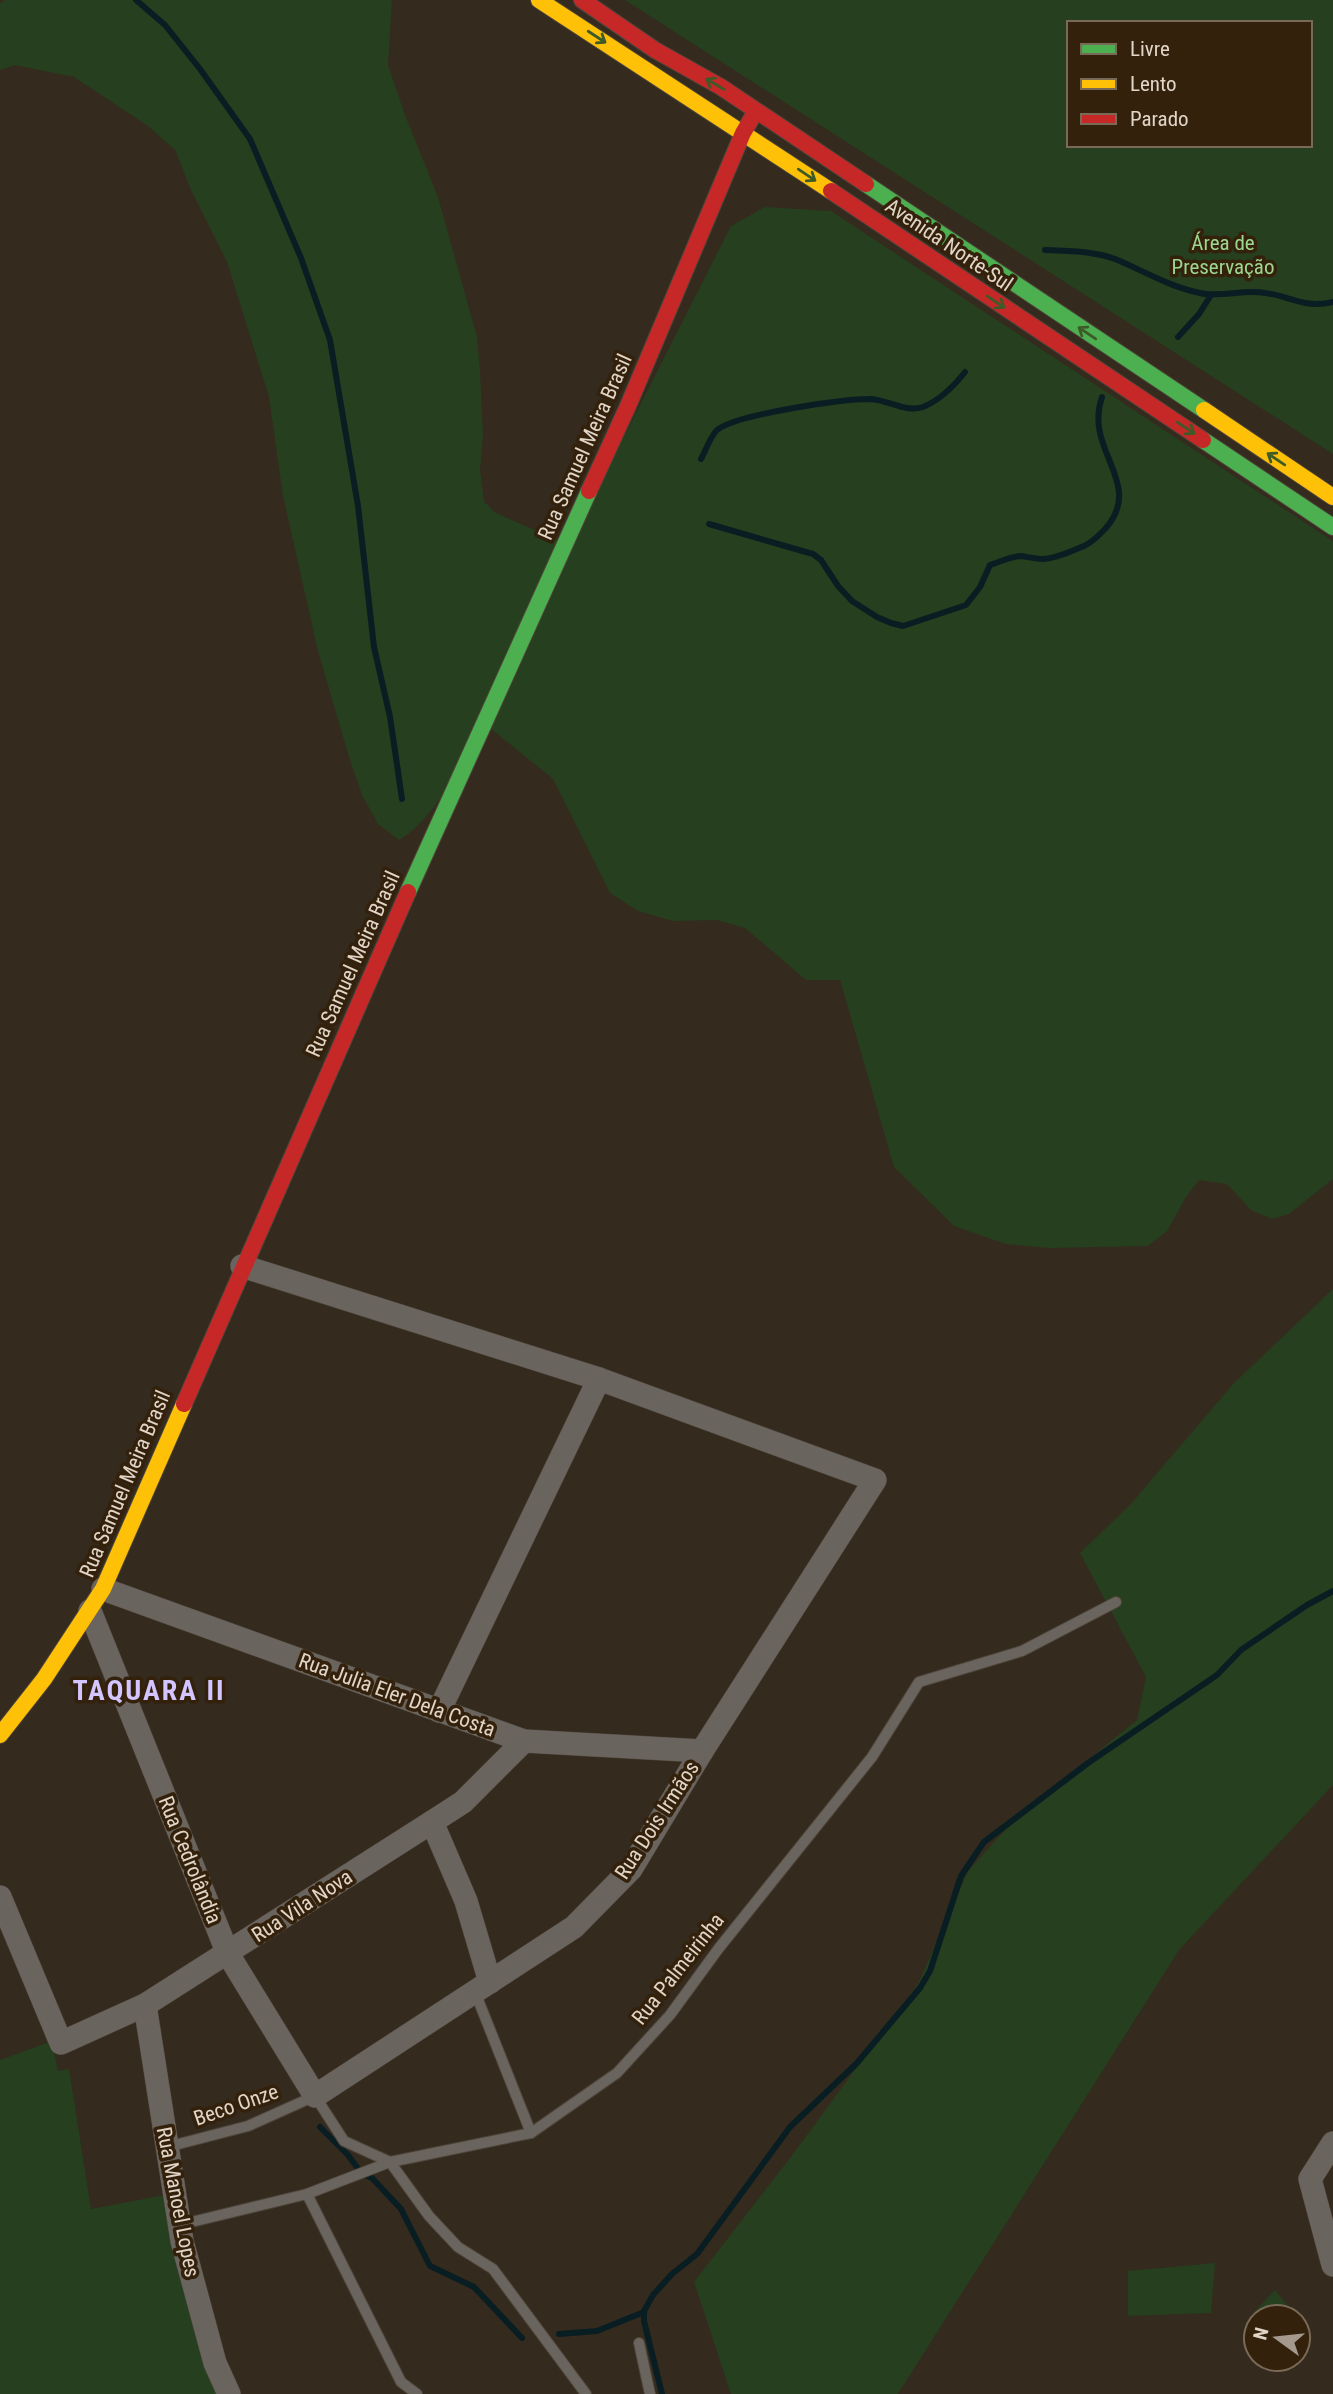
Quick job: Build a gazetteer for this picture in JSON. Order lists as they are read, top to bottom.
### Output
{
  "streets": {
    "street": [
      "Avenida Norte-Sul",
      "Rua Samuel Meira Brasil",
      "Rua Julia Eler Dela Costa",
      "Rua Dois Irmãos",
      "Rua Cedrolândia",
      "Rua Vila Nova",
      "Rua Manoel Lopes"
    ],
    "lane": ["Rua Palmeirinha", "Beco Onze"]
  },
  "crossings": [
    ["Avenida Norte-Sul", "Rua Samuel Meira Brasil"],
    ["Rua Samuel Meira Brasil", "Rua Julia Eler Dela Costa"],
    ["Rua Samuel Meira Brasil", "Rua Cedrolândia"],
    ["Rua Julia Eler Dela Costa", "Rua Dois Irmãos"],
    ["Rua Julia Eler Dela Costa", "Rua Vila Nova"],
    ["Rua Dois Irmãos", "Rua Cedrolândia"],
    ["Rua Dois Irmãos", "Beco Onze"],
    ["Rua Cedrolândia", "Rua Vila Nova"],
    ["Rua Cedrolândia", "Beco Onze"],
    ["Rua Vila Nova", "Rua Manoel Lopes"],
    ["Rua Palmeirinha", "Rua Manoel Lopes"],
    ["Beco Onze", "Rua Manoel Lopes"]
  ],
  "districts": ["TAQUARA II"],
  "parks": ["Área de Preservação"],
  "legend": ["Livre", "Lento", "Parado"],
  "north": "left"
}
